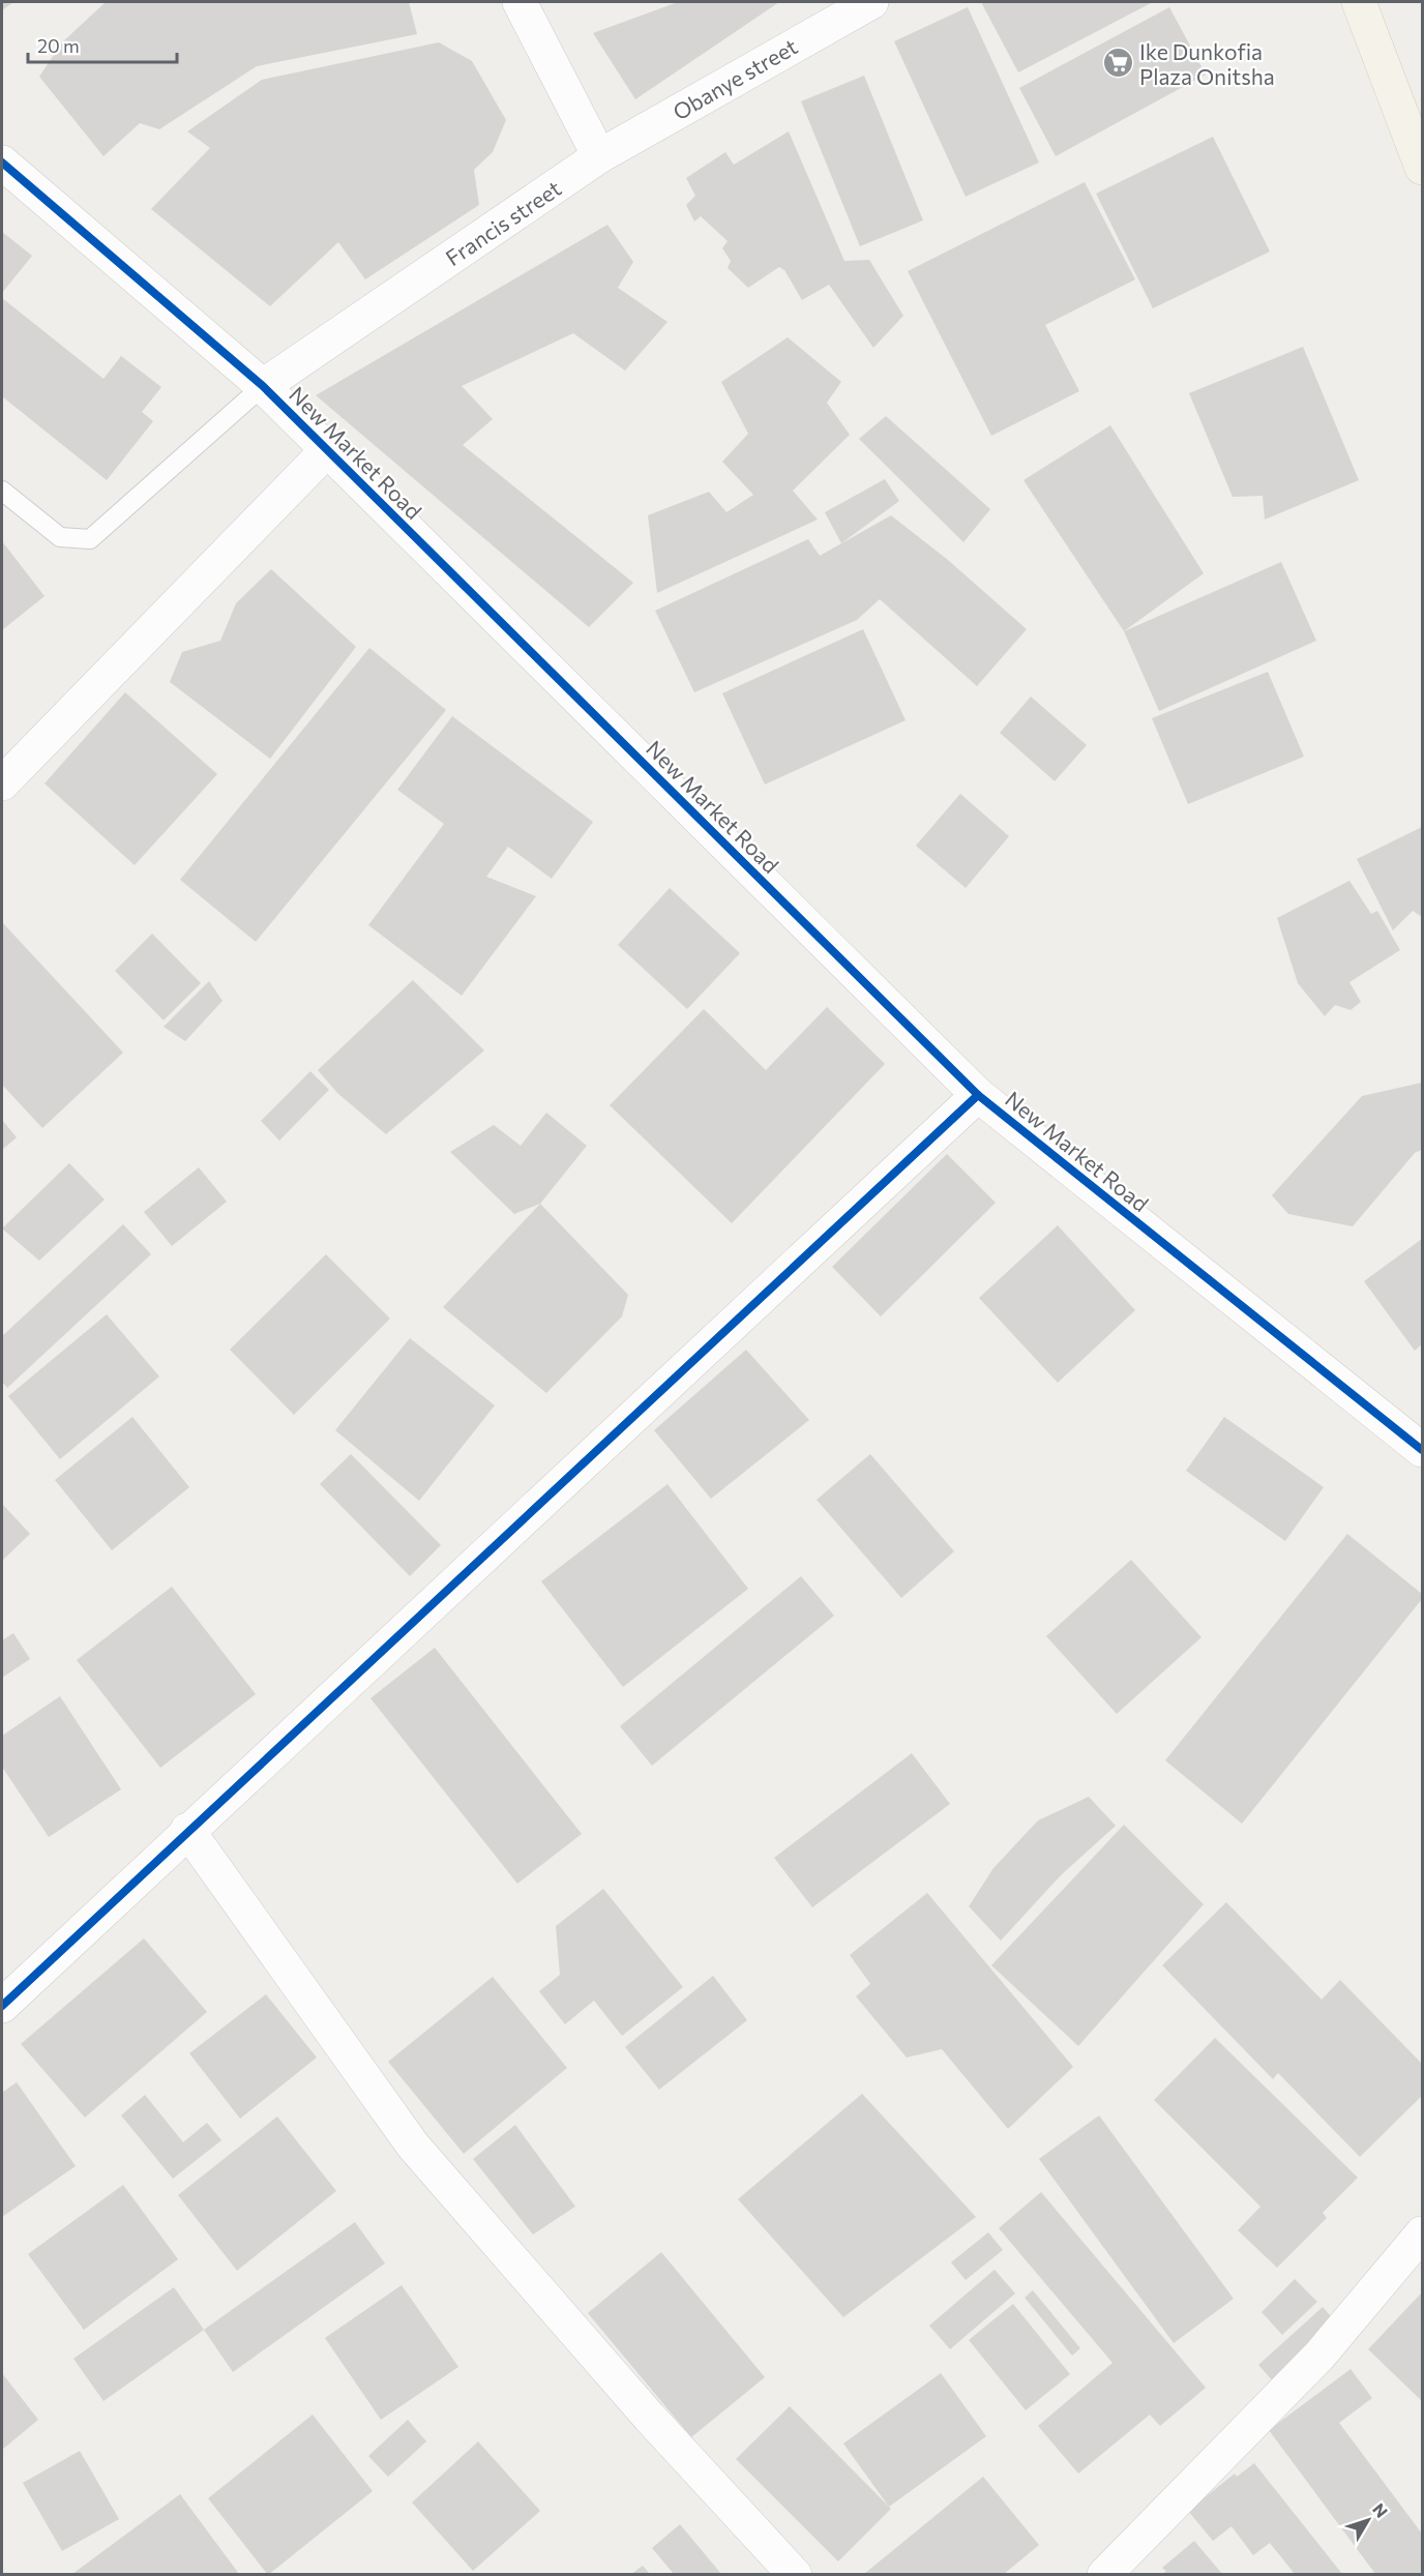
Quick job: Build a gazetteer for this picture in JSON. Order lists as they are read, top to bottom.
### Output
{
  "streets": {
    "street": ["Obanye street", "Francis street", "New Market Road"]
  },
  "crossings": [
    ["Obanye street", "Francis street"],
    ["Francis street", "New Market Road"]
  ],
  "places": {
    "supermarket": ["Ike Dunkofia Plaza Onitsha"]
  },
  "scale_bar": "20 m",
  "north": "top right"
}
